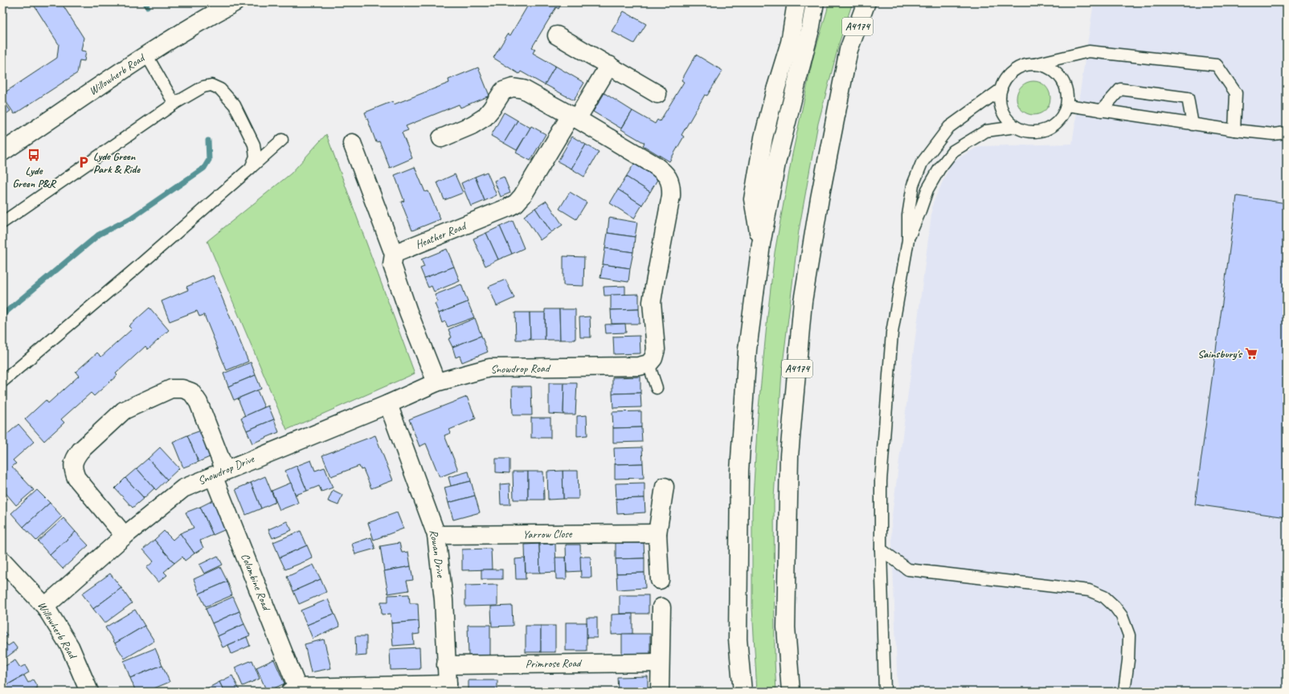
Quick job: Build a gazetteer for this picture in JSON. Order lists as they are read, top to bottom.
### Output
{
  "streets": {
    "main road": [
      "A4174",
      "Willowherb Road",
      "Heather Road",
      "Snowdrop Road",
      "Snowdrop Drive",
      "Yarrow Close",
      "Rowan Drive",
      "Columbine Road",
      "Primrose Road"
    ]
  },
  "crossings": [
    ["Willowherb Road", "Snowdrop Drive"],
    ["Snowdrop Road", "Snowdrop Drive"],
    ["Snowdrop Drive", "Rowan Drive"],
    ["Snowdrop Drive", "Columbine Road"],
    ["Yarrow Close", "Rowan Drive"],
    ["Rowan Drive", "Primrose Road"]
  ],
  "places": {
    "bus stop": ["Lyde Green P&R"],
    "parking": ["Lyde Green Park & Ride"],
    "supermarket": ["Sainsbury's"]
  }
}
